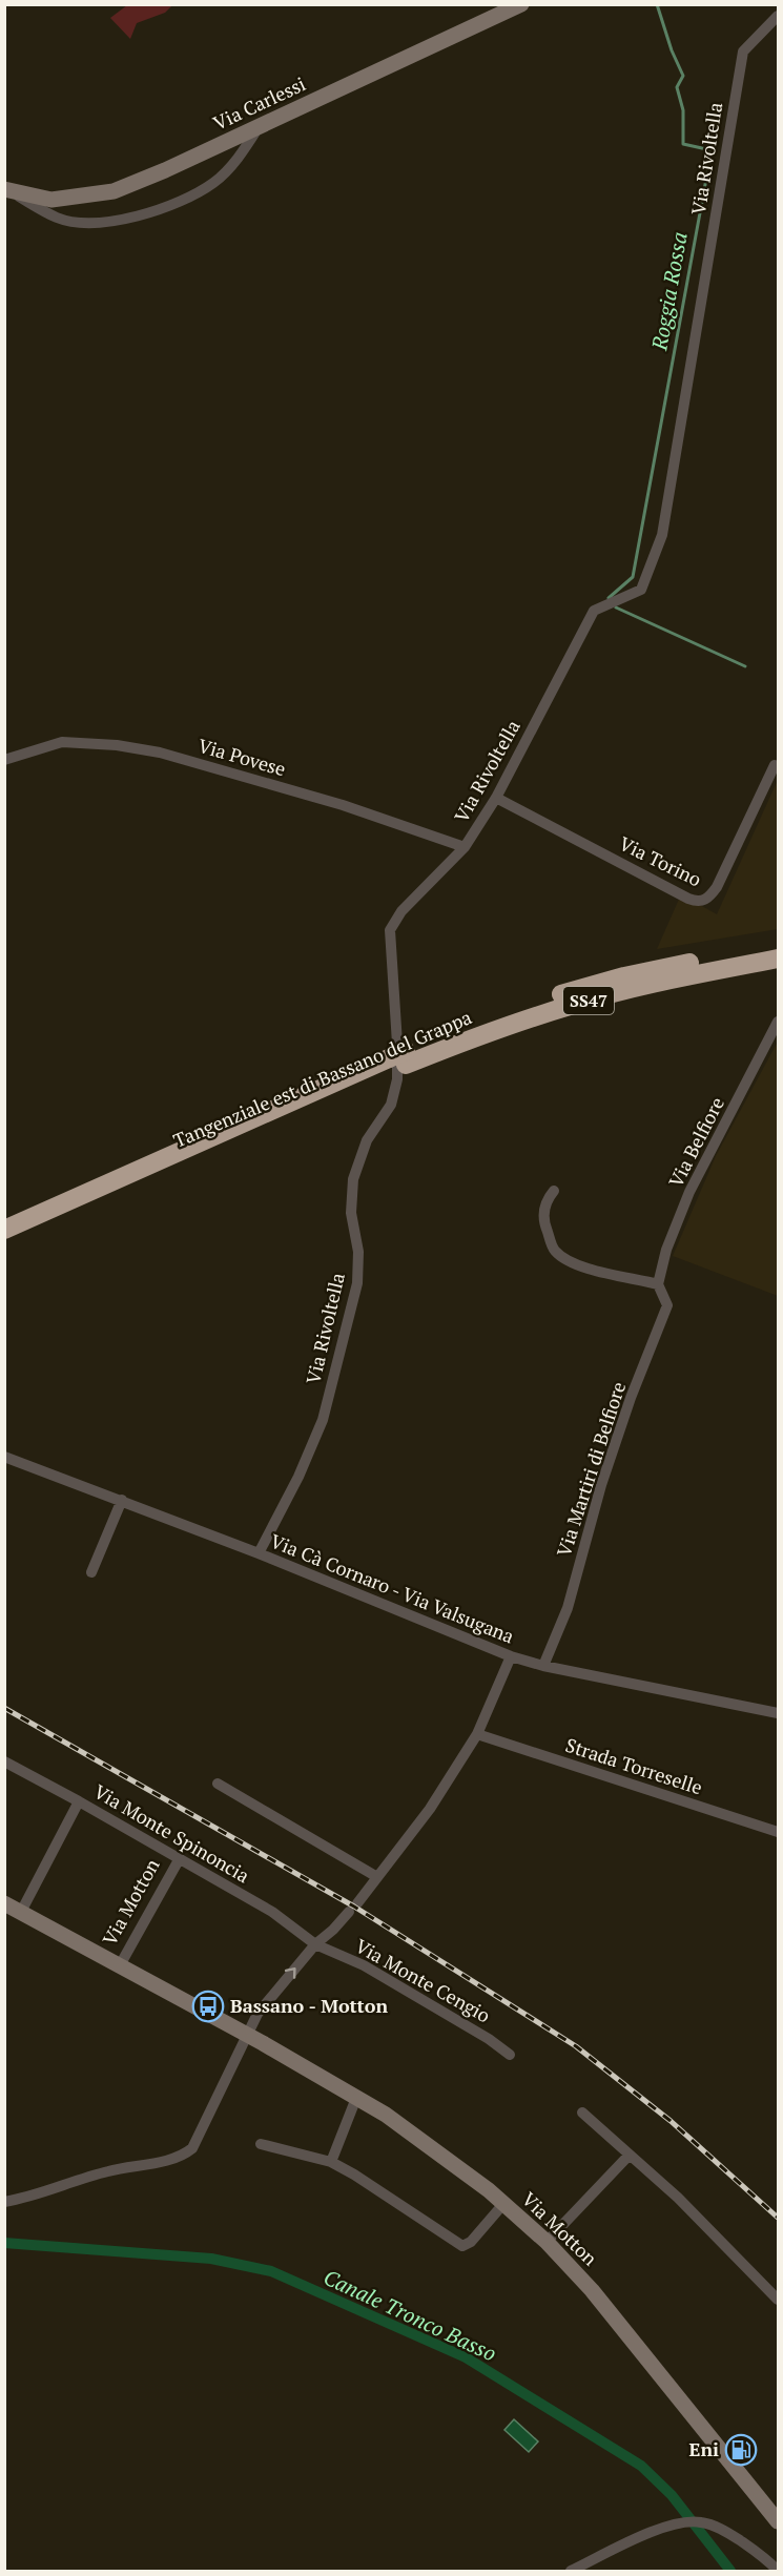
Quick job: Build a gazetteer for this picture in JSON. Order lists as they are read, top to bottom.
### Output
{
  "streets": {
    "highway": ["SS47", "Tangenziale est di Bassano del Grappa"],
    "main road": ["Via Carlessi", "Via Motton"],
    "street": [
      "Via Rivoltella",
      "Via Povese",
      "Via Torino",
      "Via Belfiore",
      "Via Martiri di Belfiore",
      "Via Cà Cornaro - Via Valsugana",
      "Strada Torreselle",
      "Via Monte Spinoncia",
      "Via Monte Cengio"
    ]
  },
  "crossings": [
    ["Via Rivoltella", "Via Povese"],
    ["Via Rivoltella", "Via Torino"],
    ["Via Rivoltella", "Via Cà Cornaro - Via Valsugana"],
    ["Via Belfiore", "Via Martiri di Belfiore"],
    ["Via Martiri di Belfiore", "Via Cà Cornaro - Via Valsugana"],
    ["Via Monte Spinoncia", "Via Motton"],
    ["Via Monte Spinoncia", "Via Monte Cengio"]
  ],
  "water": ["Roggia Rossa", "Canale Tronco Basso"],
  "places": {
    "bus stop": ["Bassano - Motton"],
    "fuel station": ["Eni"]
  }
}
